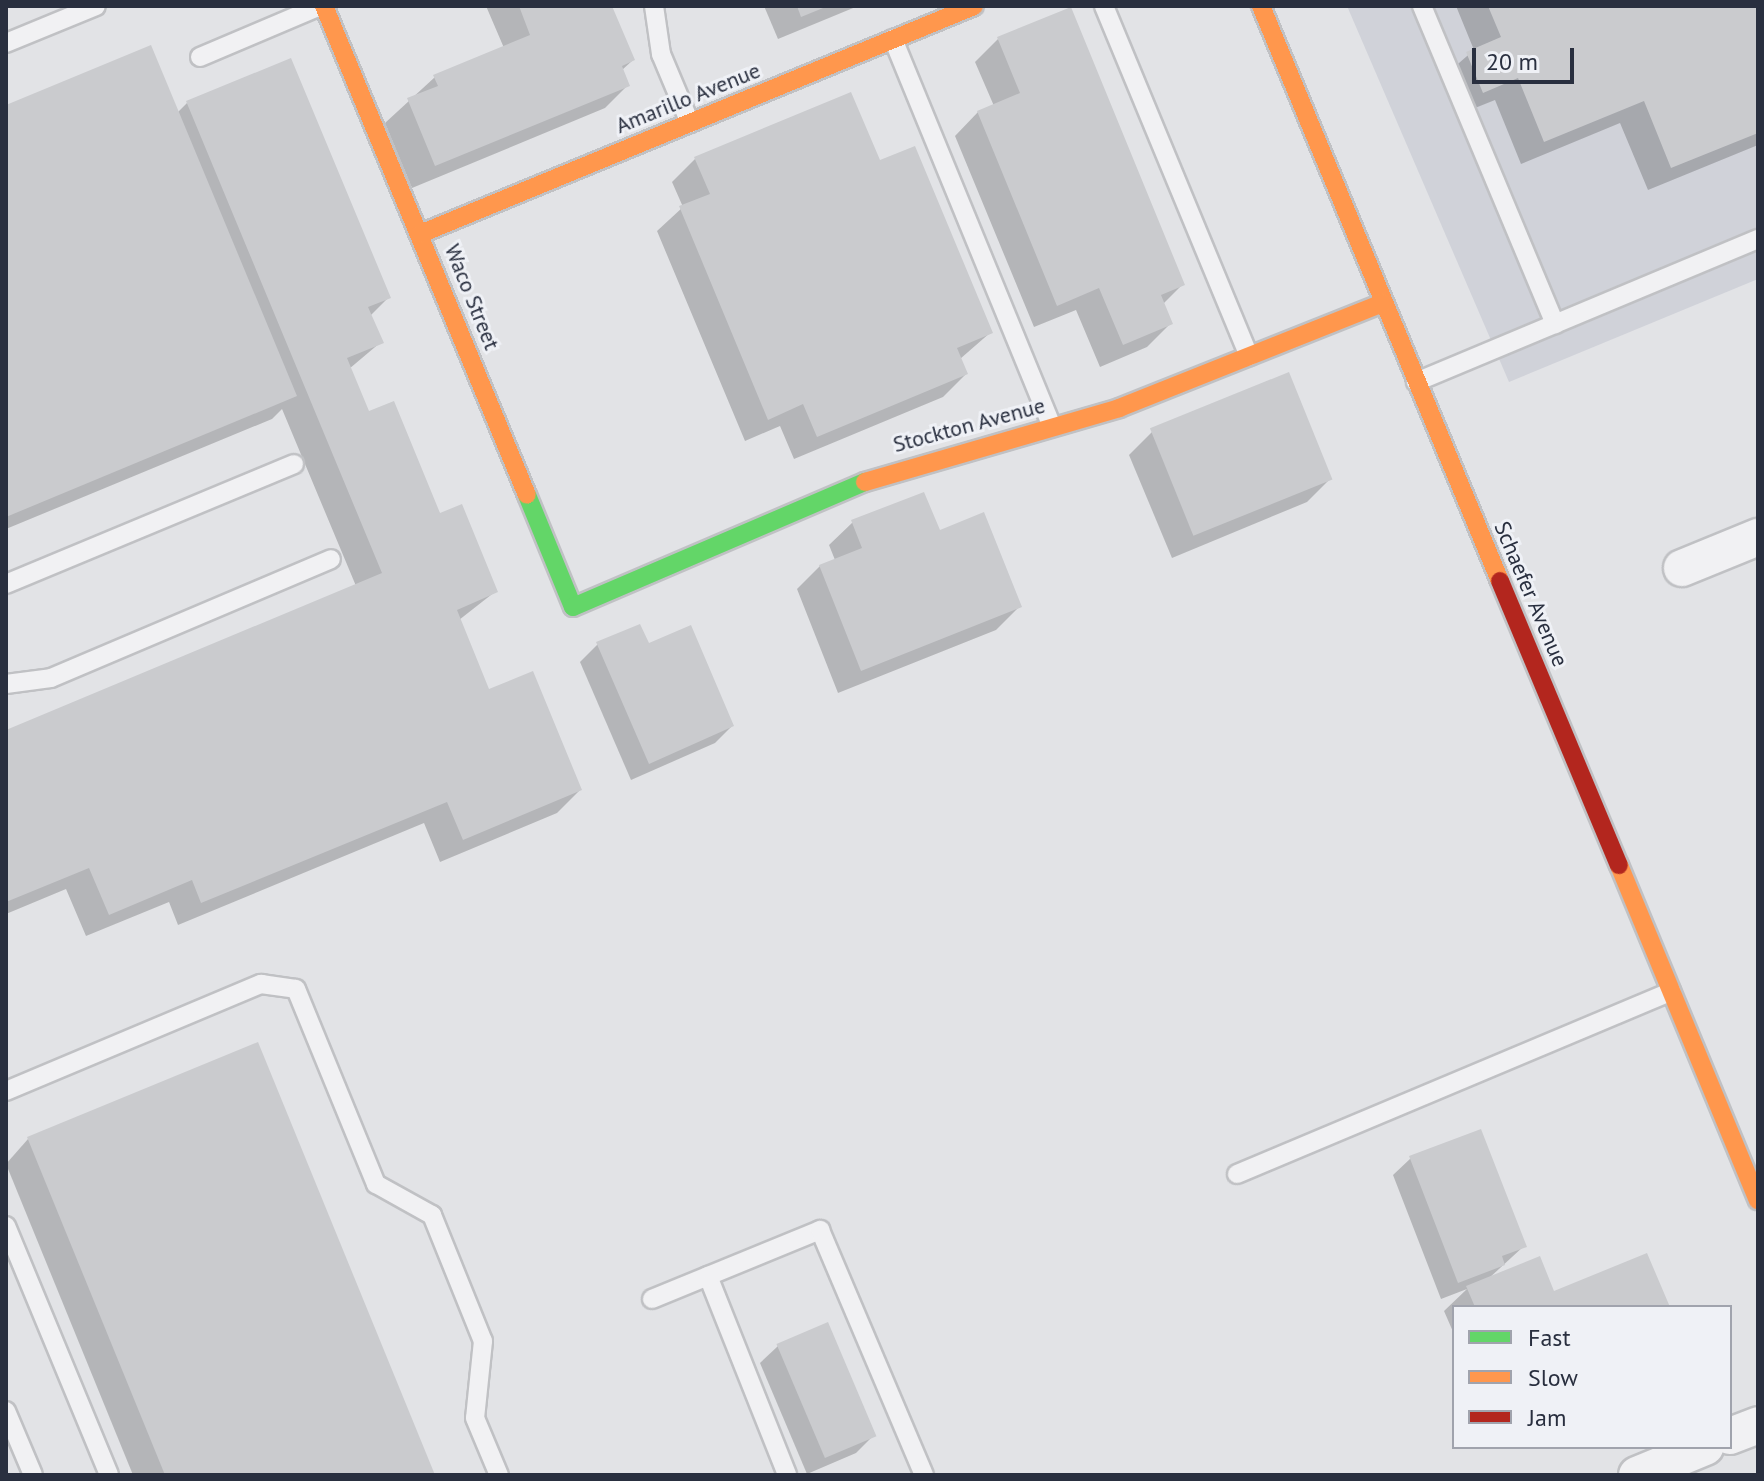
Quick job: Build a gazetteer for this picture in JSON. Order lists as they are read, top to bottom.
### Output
{
  "streets": {
    "street": [
      "Amarillo Avenue",
      "Waco Street",
      "Stockton Avenue",
      "Schaefer Avenue"
    ]
  },
  "crossings": [
    ["Amarillo Avenue", "Waco Street"],
    ["Waco Street", "Stockton Avenue"],
    ["Stockton Avenue", "Schaefer Avenue"]
  ],
  "legend": ["Fast", "Slow", "Jam"],
  "scale_bar": "20 m"
}
